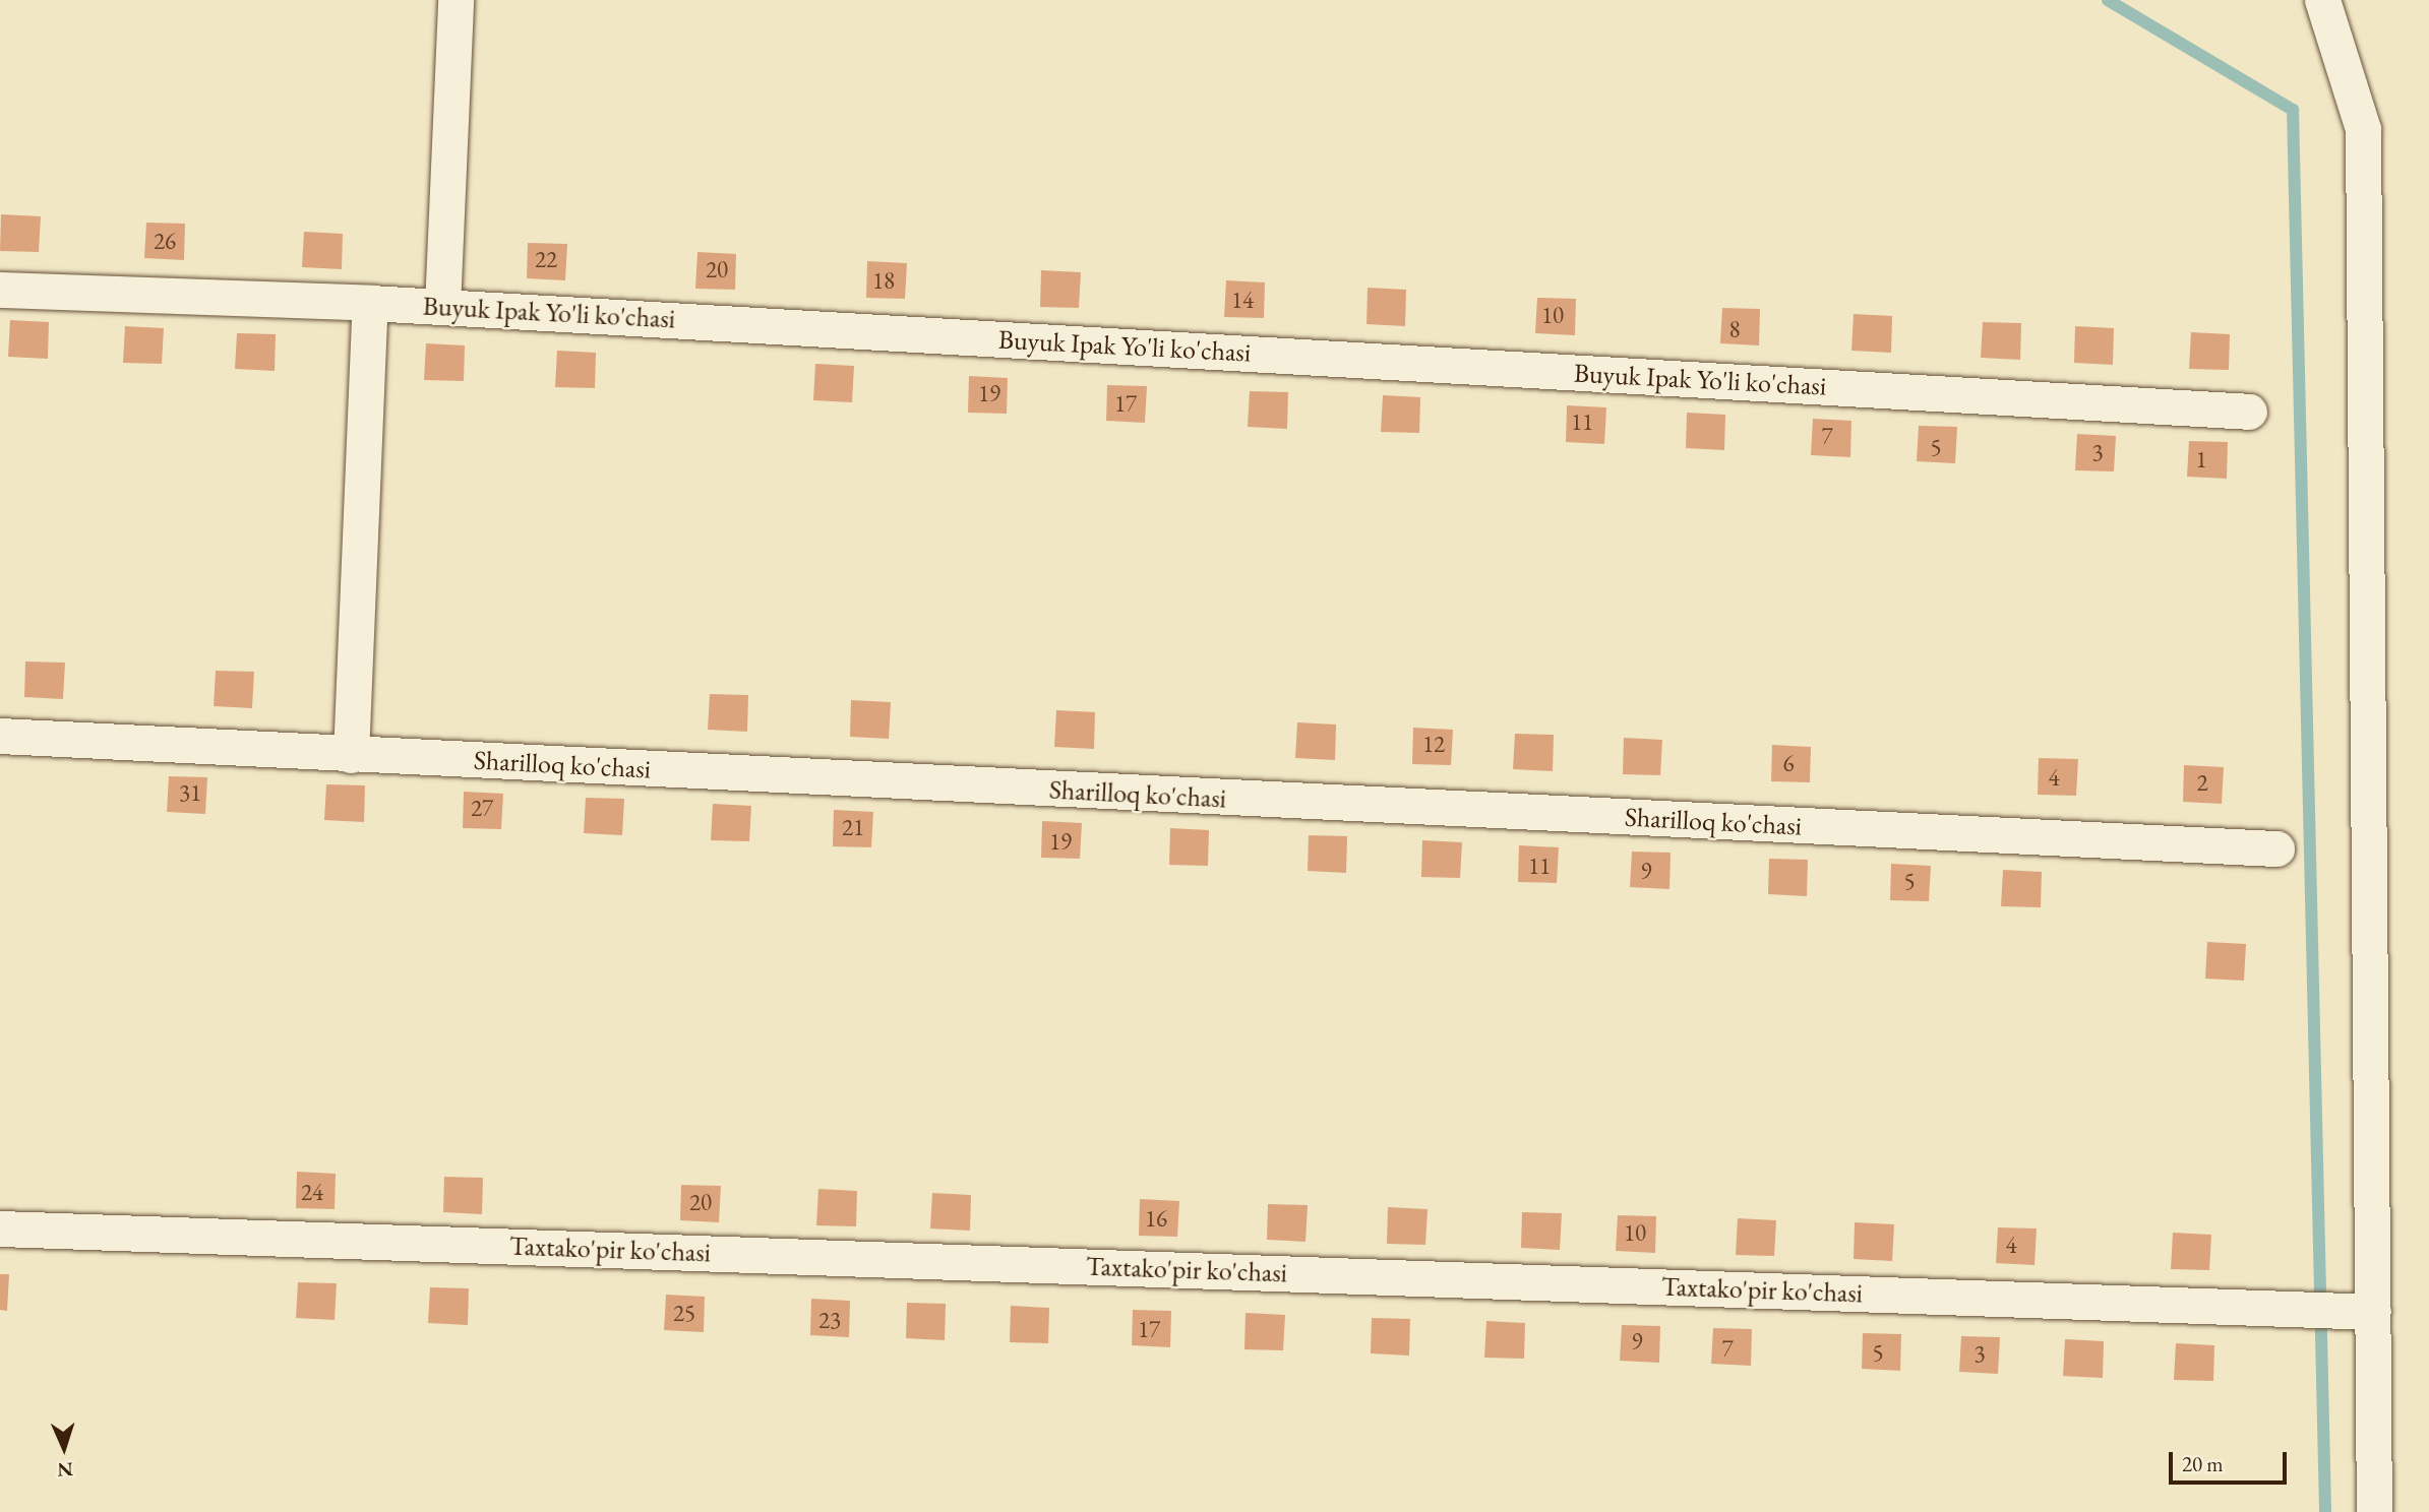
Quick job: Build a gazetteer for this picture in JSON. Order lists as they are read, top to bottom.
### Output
{
  "streets": {
    "street": ["Buyuk Ipak Yo'li ko'chasi", "Sharilloq ko'chasi", "Taxtako'pir ko'chasi"]
  },
  "house_numbers": [
    "26",
    "22",
    "20",
    "18",
    "14",
    "10",
    "8",
    "19",
    "17",
    "11",
    "7",
    "5",
    "3",
    "1",
    "12",
    "6",
    "4",
    "2",
    "31",
    "27",
    "21",
    "19",
    "11",
    "9",
    "5",
    "24",
    "20",
    "16",
    "10",
    "4",
    "25",
    "23",
    "17",
    "9",
    "7",
    "5",
    "3"
  ],
  "scale_bar": "20 m",
  "north": "bottom"
}
